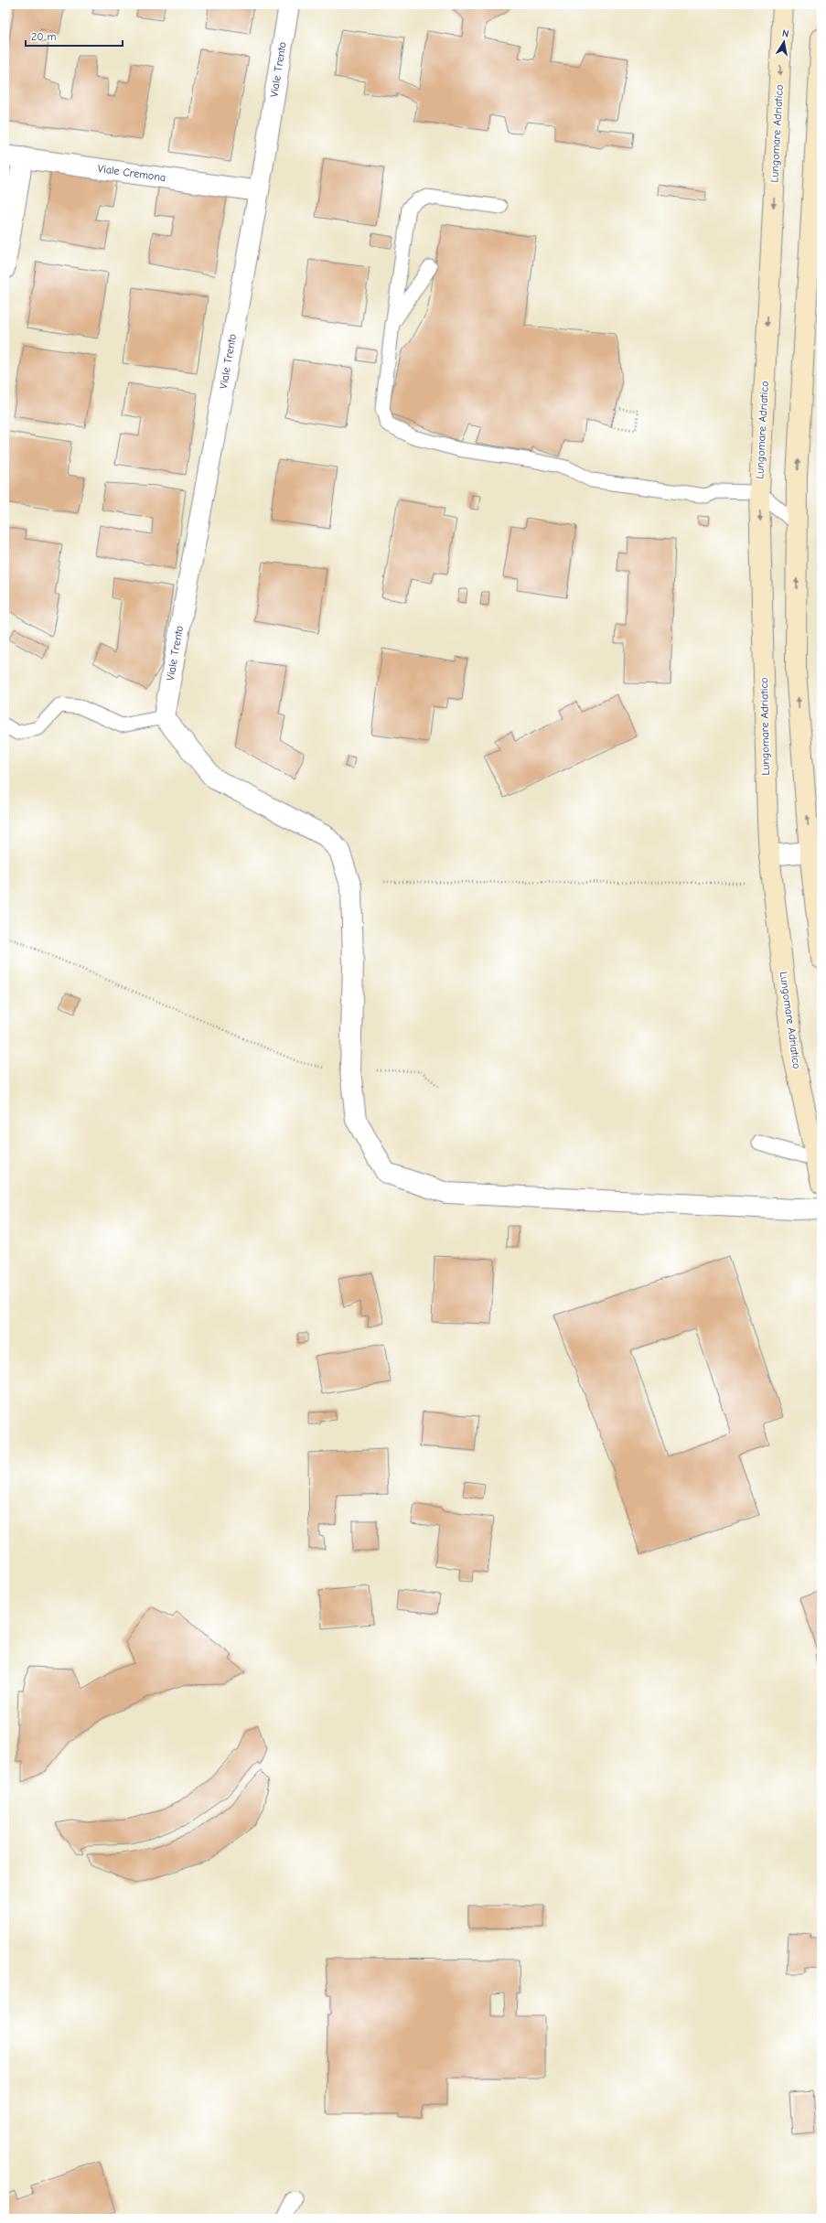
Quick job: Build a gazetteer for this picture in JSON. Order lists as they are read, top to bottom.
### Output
{
  "streets": {
    "street": ["Viale Trento", "Lungomare Adriatico", "Viale Cremona"]
  },
  "crossings": [
    ["Viale Trento", "Viale Cremona"]
  ],
  "scale_bar": "20 m",
  "north": "top"
}
